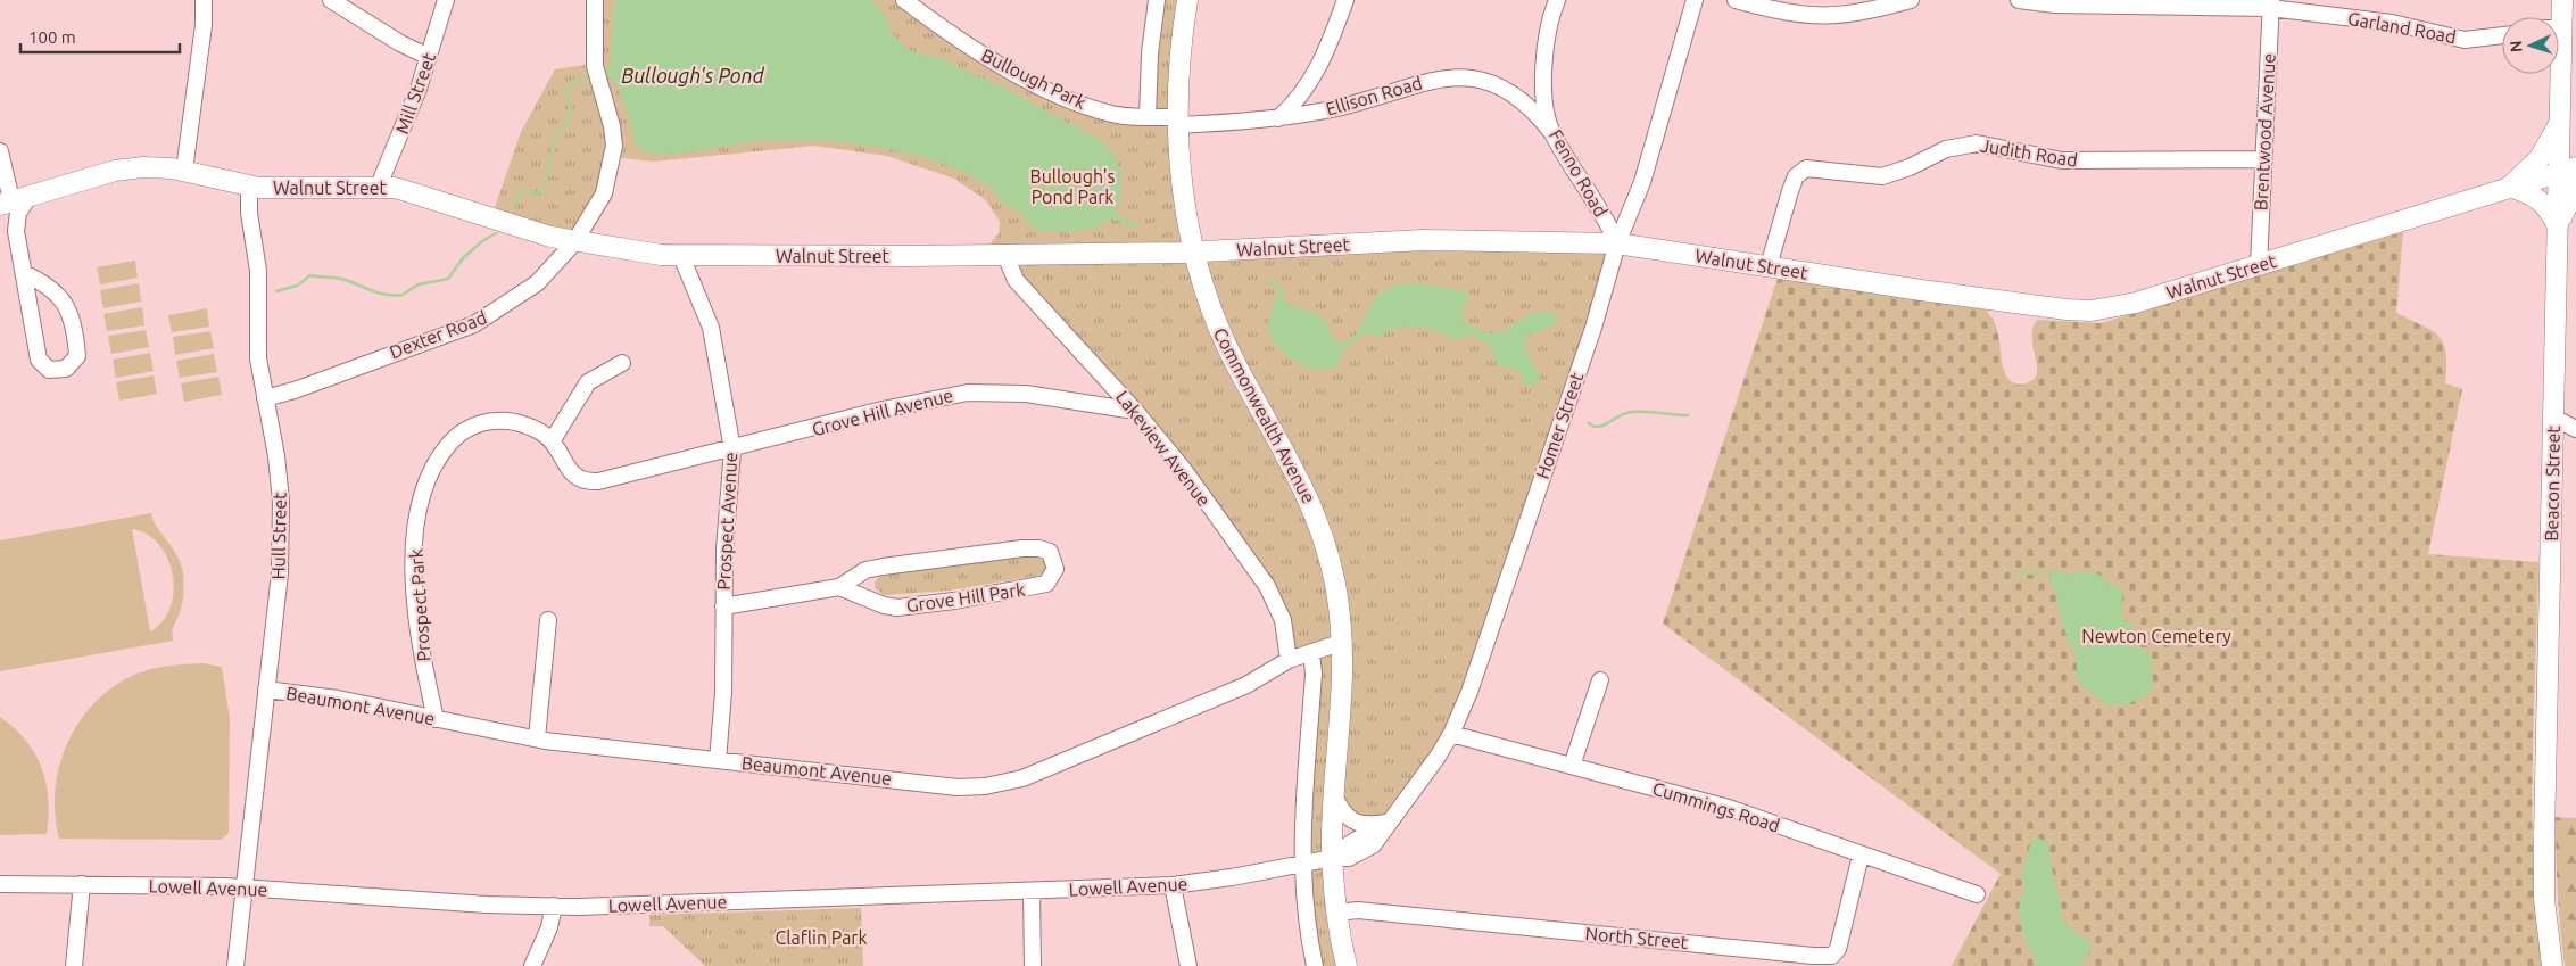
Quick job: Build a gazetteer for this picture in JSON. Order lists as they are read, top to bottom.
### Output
{
  "streets": {
    "main road": ["Walnut Street", "Commonwealth Avenue", "Beacon Street"],
    "street": [
      "Garland Road",
      "Bullough Park",
      "Mill Street",
      "Ellison Road",
      "Brentwood Avenue",
      "Judith Road",
      "Fenno Road",
      "Dexter Road",
      "Grove Hill Avenue",
      "Homer Street",
      "Lakeview Avenue",
      "Prospect Avenue",
      "Hull Street",
      "Grove Hill Park",
      "Prospect Park",
      "Beaumont Avenue",
      "Cummings Road",
      "Lowell Avenue",
      "North Street"
    ]
  },
  "crossings": [
    ["Garland Road", "Brentwood Avenue"],
    ["Bullough Park", "Ellison Road"],
    ["Bullough Park", "Commonwealth Avenue"],
    ["Mill Street", "Walnut Street"],
    ["Ellison Road", "Fenno Road"],
    ["Ellison Road", "Commonwealth Avenue"],
    ["Brentwood Avenue", "Judith Road"],
    ["Brentwood Avenue", "Walnut Street"],
    ["Judith Road", "Walnut Street"],
    ["Fenno Road", "Walnut Street"],
    ["Fenno Road", "Homer Street"],
    ["Walnut Street", "Dexter Road"],
    ["Walnut Street", "Commonwealth Avenue"],
    ["Walnut Street", "Homer Street"],
    ["Walnut Street", "Lakeview Avenue"],
    ["Walnut Street", "Beacon Street"],
    ["Walnut Street", "Prospect Avenue"],
    ["Walnut Street", "Hull Street"],
    ["Dexter Road", "Hull Street"],
    ["Grove Hill Avenue", "Lakeview Avenue"],
    ["Grove Hill Avenue", "Prospect Avenue"],
    ["Grove Hill Avenue", "Prospect Park"],
    ["Commonwealth Avenue", "Beaumont Avenue"],
    ["Commonwealth Avenue", "Lowell Avenue"],
    ["Commonwealth Avenue", "North Street"],
    ["Homer Street", "Cummings Road"],
    ["Lakeview Avenue", "Beaumont Avenue"],
    ["Prospect Avenue", "Grove Hill Park"],
    ["Prospect Avenue", "Beaumont Avenue"],
    ["Hull Street", "Beaumont Avenue"],
    ["Hull Street", "Lowell Avenue"],
    ["Prospect Park", "Beaumont Avenue"],
    ["Cummings Road", "North Street"]
  ],
  "water": ["Bullough's Pond"],
  "parks": ["Bullough's Pond Park", "Newton Cemetery", "Claflin Park"],
  "scale_bar": "100 m",
  "north": "left"
}
